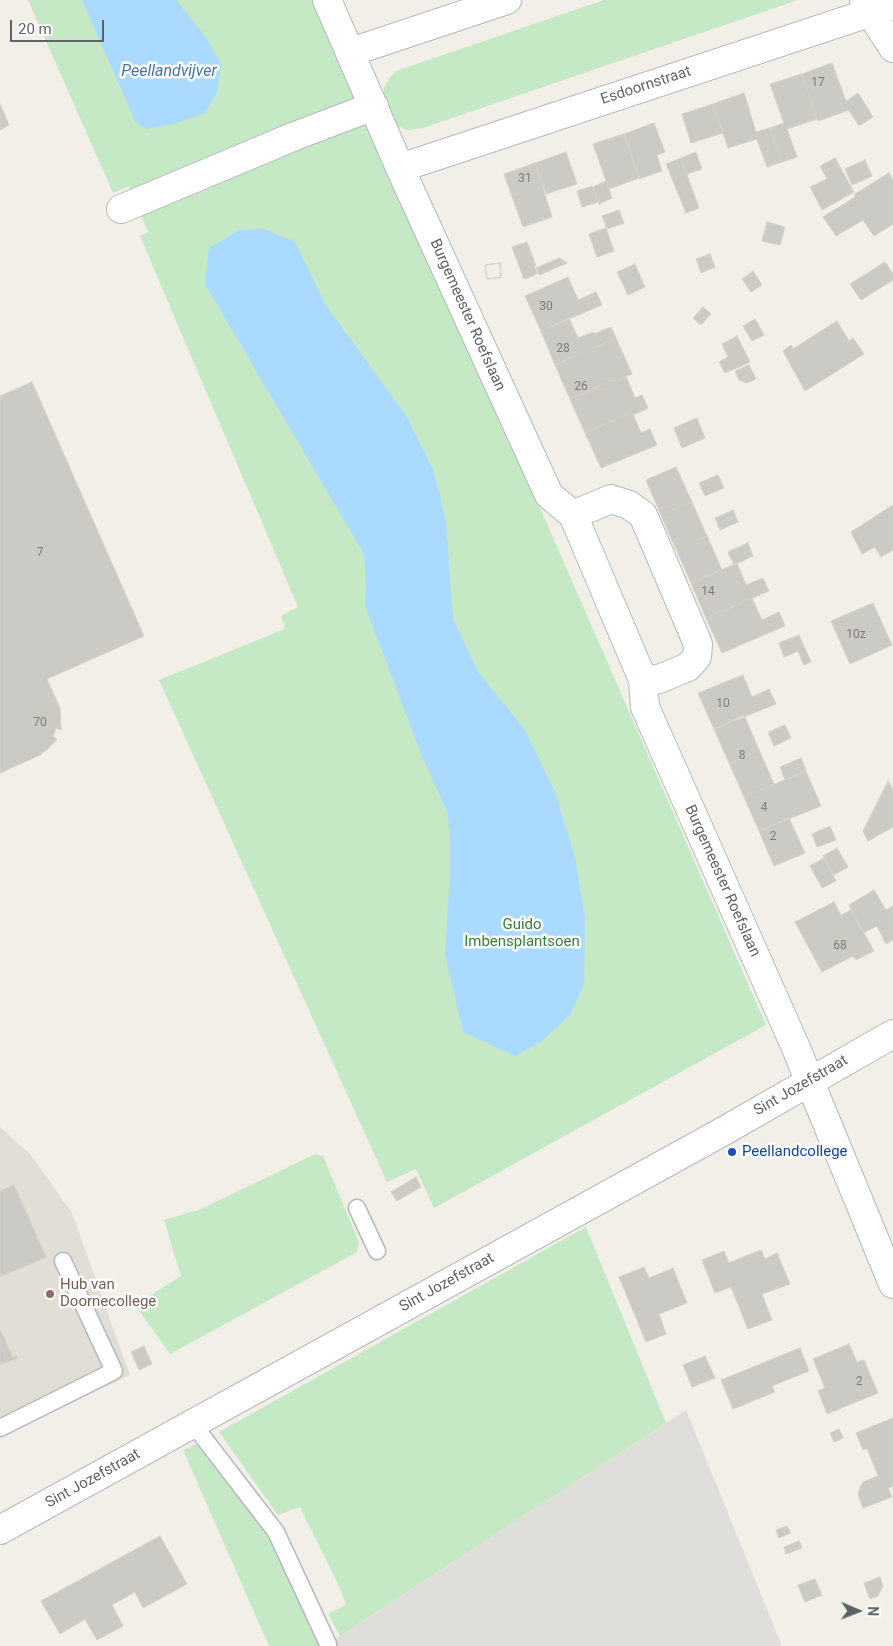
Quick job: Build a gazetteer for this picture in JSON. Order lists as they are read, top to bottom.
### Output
{
  "streets": {
    "street": ["Esdoornstraat", "Burgemeester Roefslaan", "Sint Jozefstraat"]
  },
  "crossings": [
    ["Esdoornstraat", "Burgemeester Roefslaan"],
    ["Burgemeester Roefslaan", "Sint Jozefstraat"]
  ],
  "water": ["Peellandvijver"],
  "parks": ["Guido Imbensplantsoen"],
  "places": ["Peellandcollege", "Hub van Doornecollege"],
  "house_numbers": [
    "17",
    "31",
    "30",
    "28",
    "26",
    "7",
    "14",
    "10z",
    "10",
    "70",
    "8",
    "4",
    "2",
    "68",
    "2"
  ],
  "scale_bar": "20 m",
  "north": "right"
}
